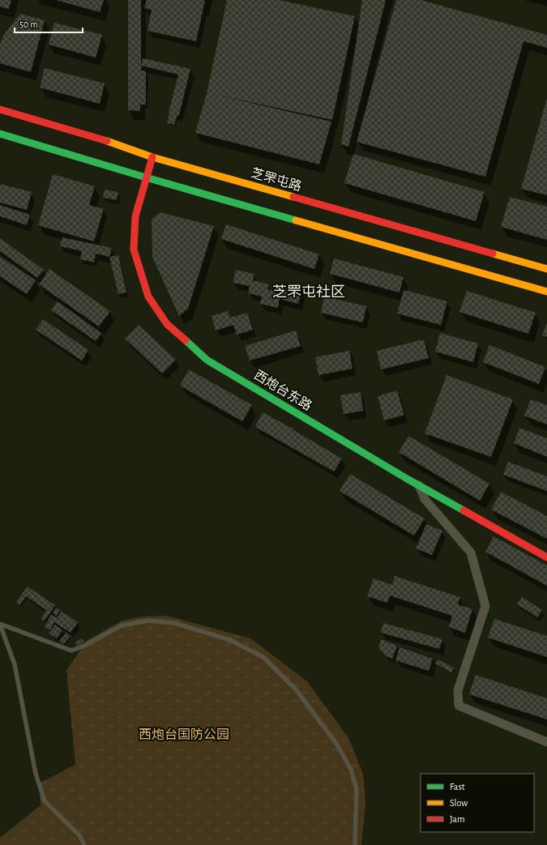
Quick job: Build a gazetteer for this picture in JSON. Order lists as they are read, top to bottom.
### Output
{
  "streets": {
    "main road": ["芝罘屯路", "西炮台东路"]
  },
  "crossings": [
    ["芝罘屯路", "西炮台东路"]
  ],
  "districts": ["芝罘屯社区"],
  "parks": ["西炮台国防公园"],
  "legend": ["Fast", "Slow", "Jam"],
  "scale_bar": "50 m"
}
